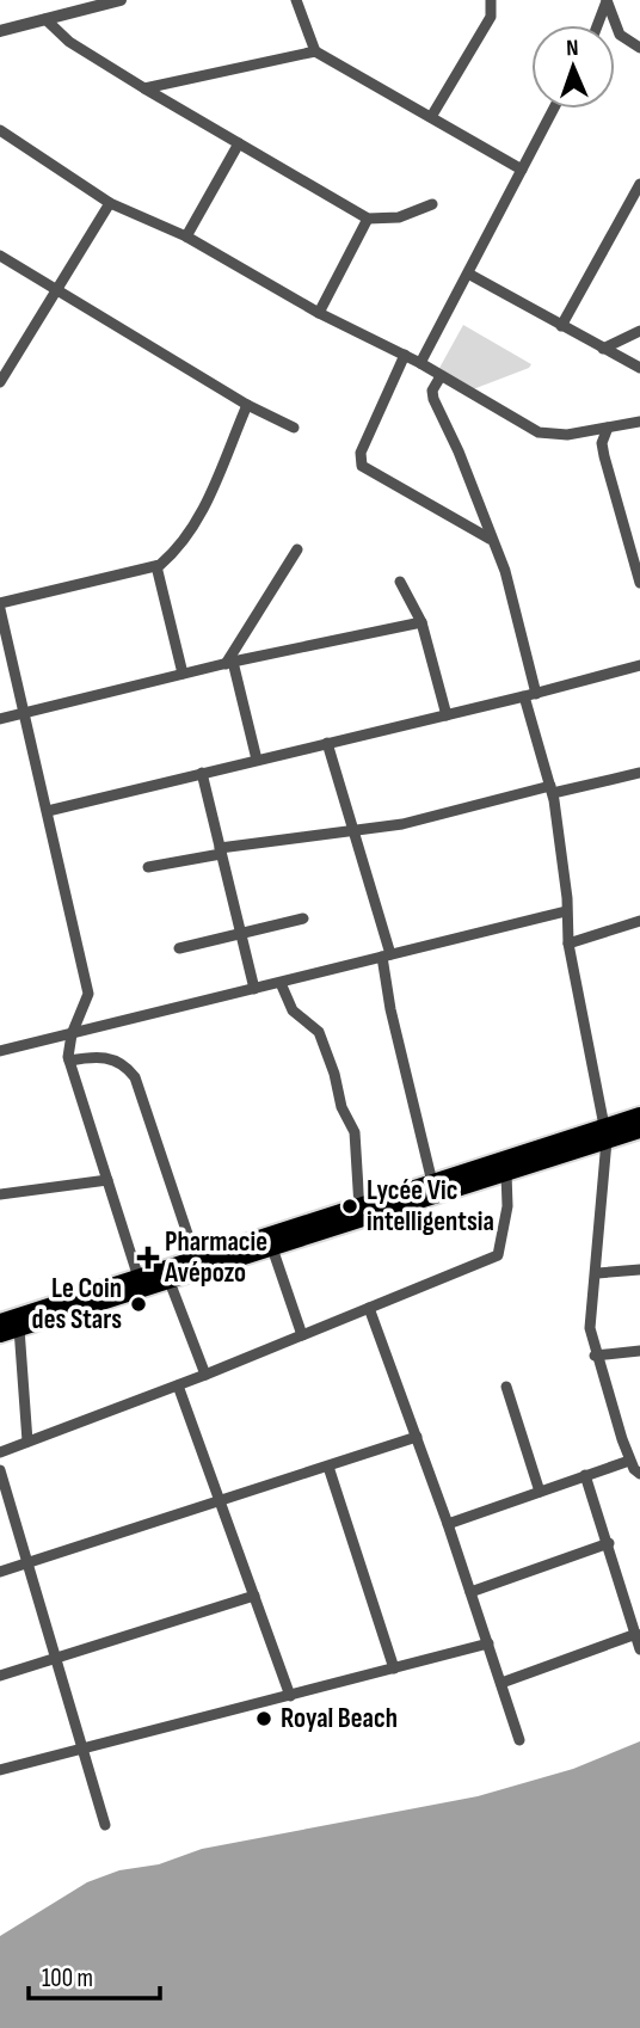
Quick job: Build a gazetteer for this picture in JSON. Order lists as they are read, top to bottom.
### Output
{
  "places": {
    "other": ["Lycée Vic intelligentsia", "Le Coin des Stars", "Royal Beach"],
    "health": ["Pharmacie Avépozo"]
  },
  "scale_bar": "100 m",
  "north": "top"
}
